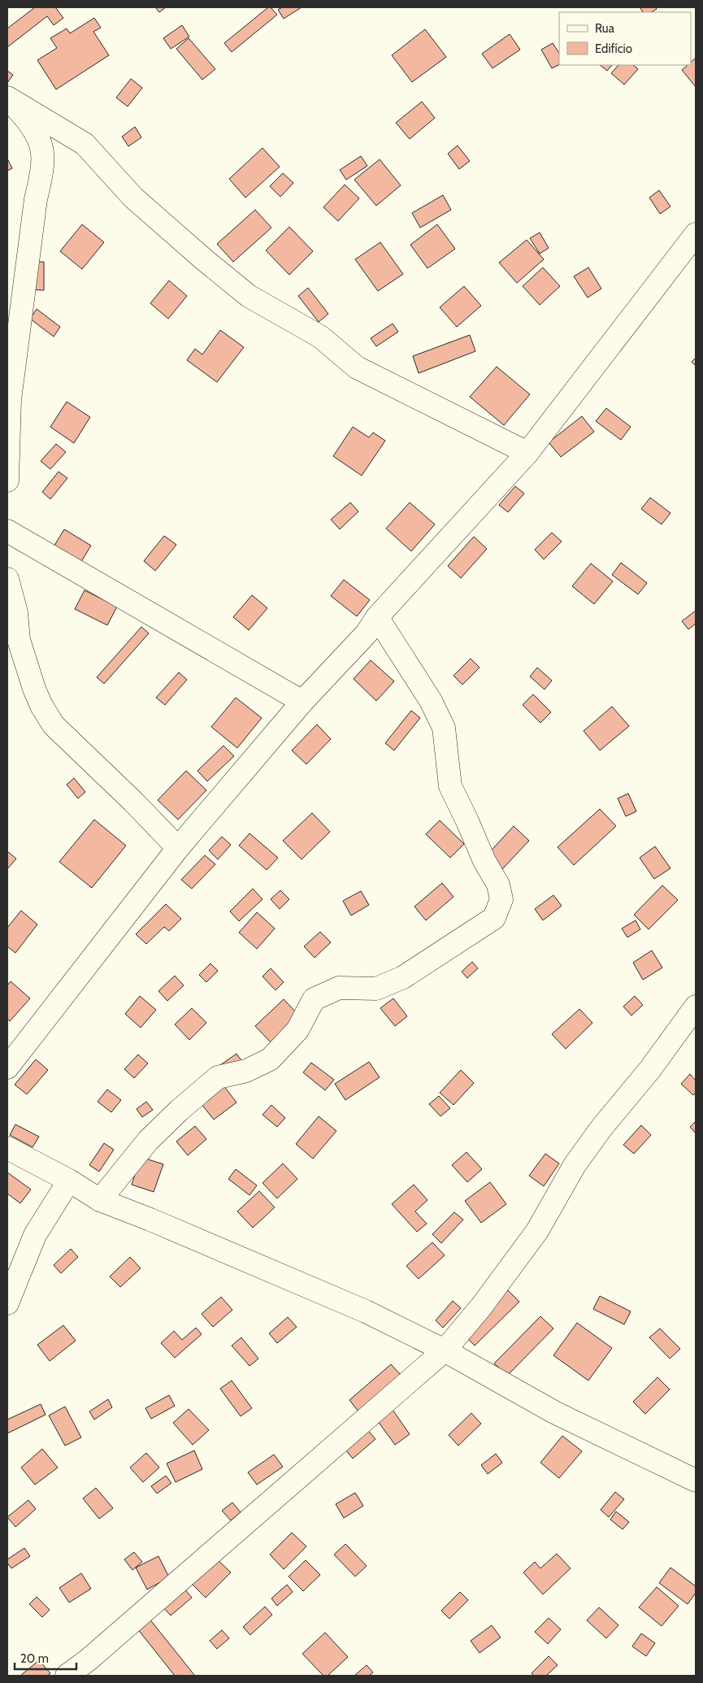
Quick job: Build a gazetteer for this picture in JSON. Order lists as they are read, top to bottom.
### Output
{
  "legend": ["Rua", "Edifício"],
  "scale_bar": "20 m"
}
